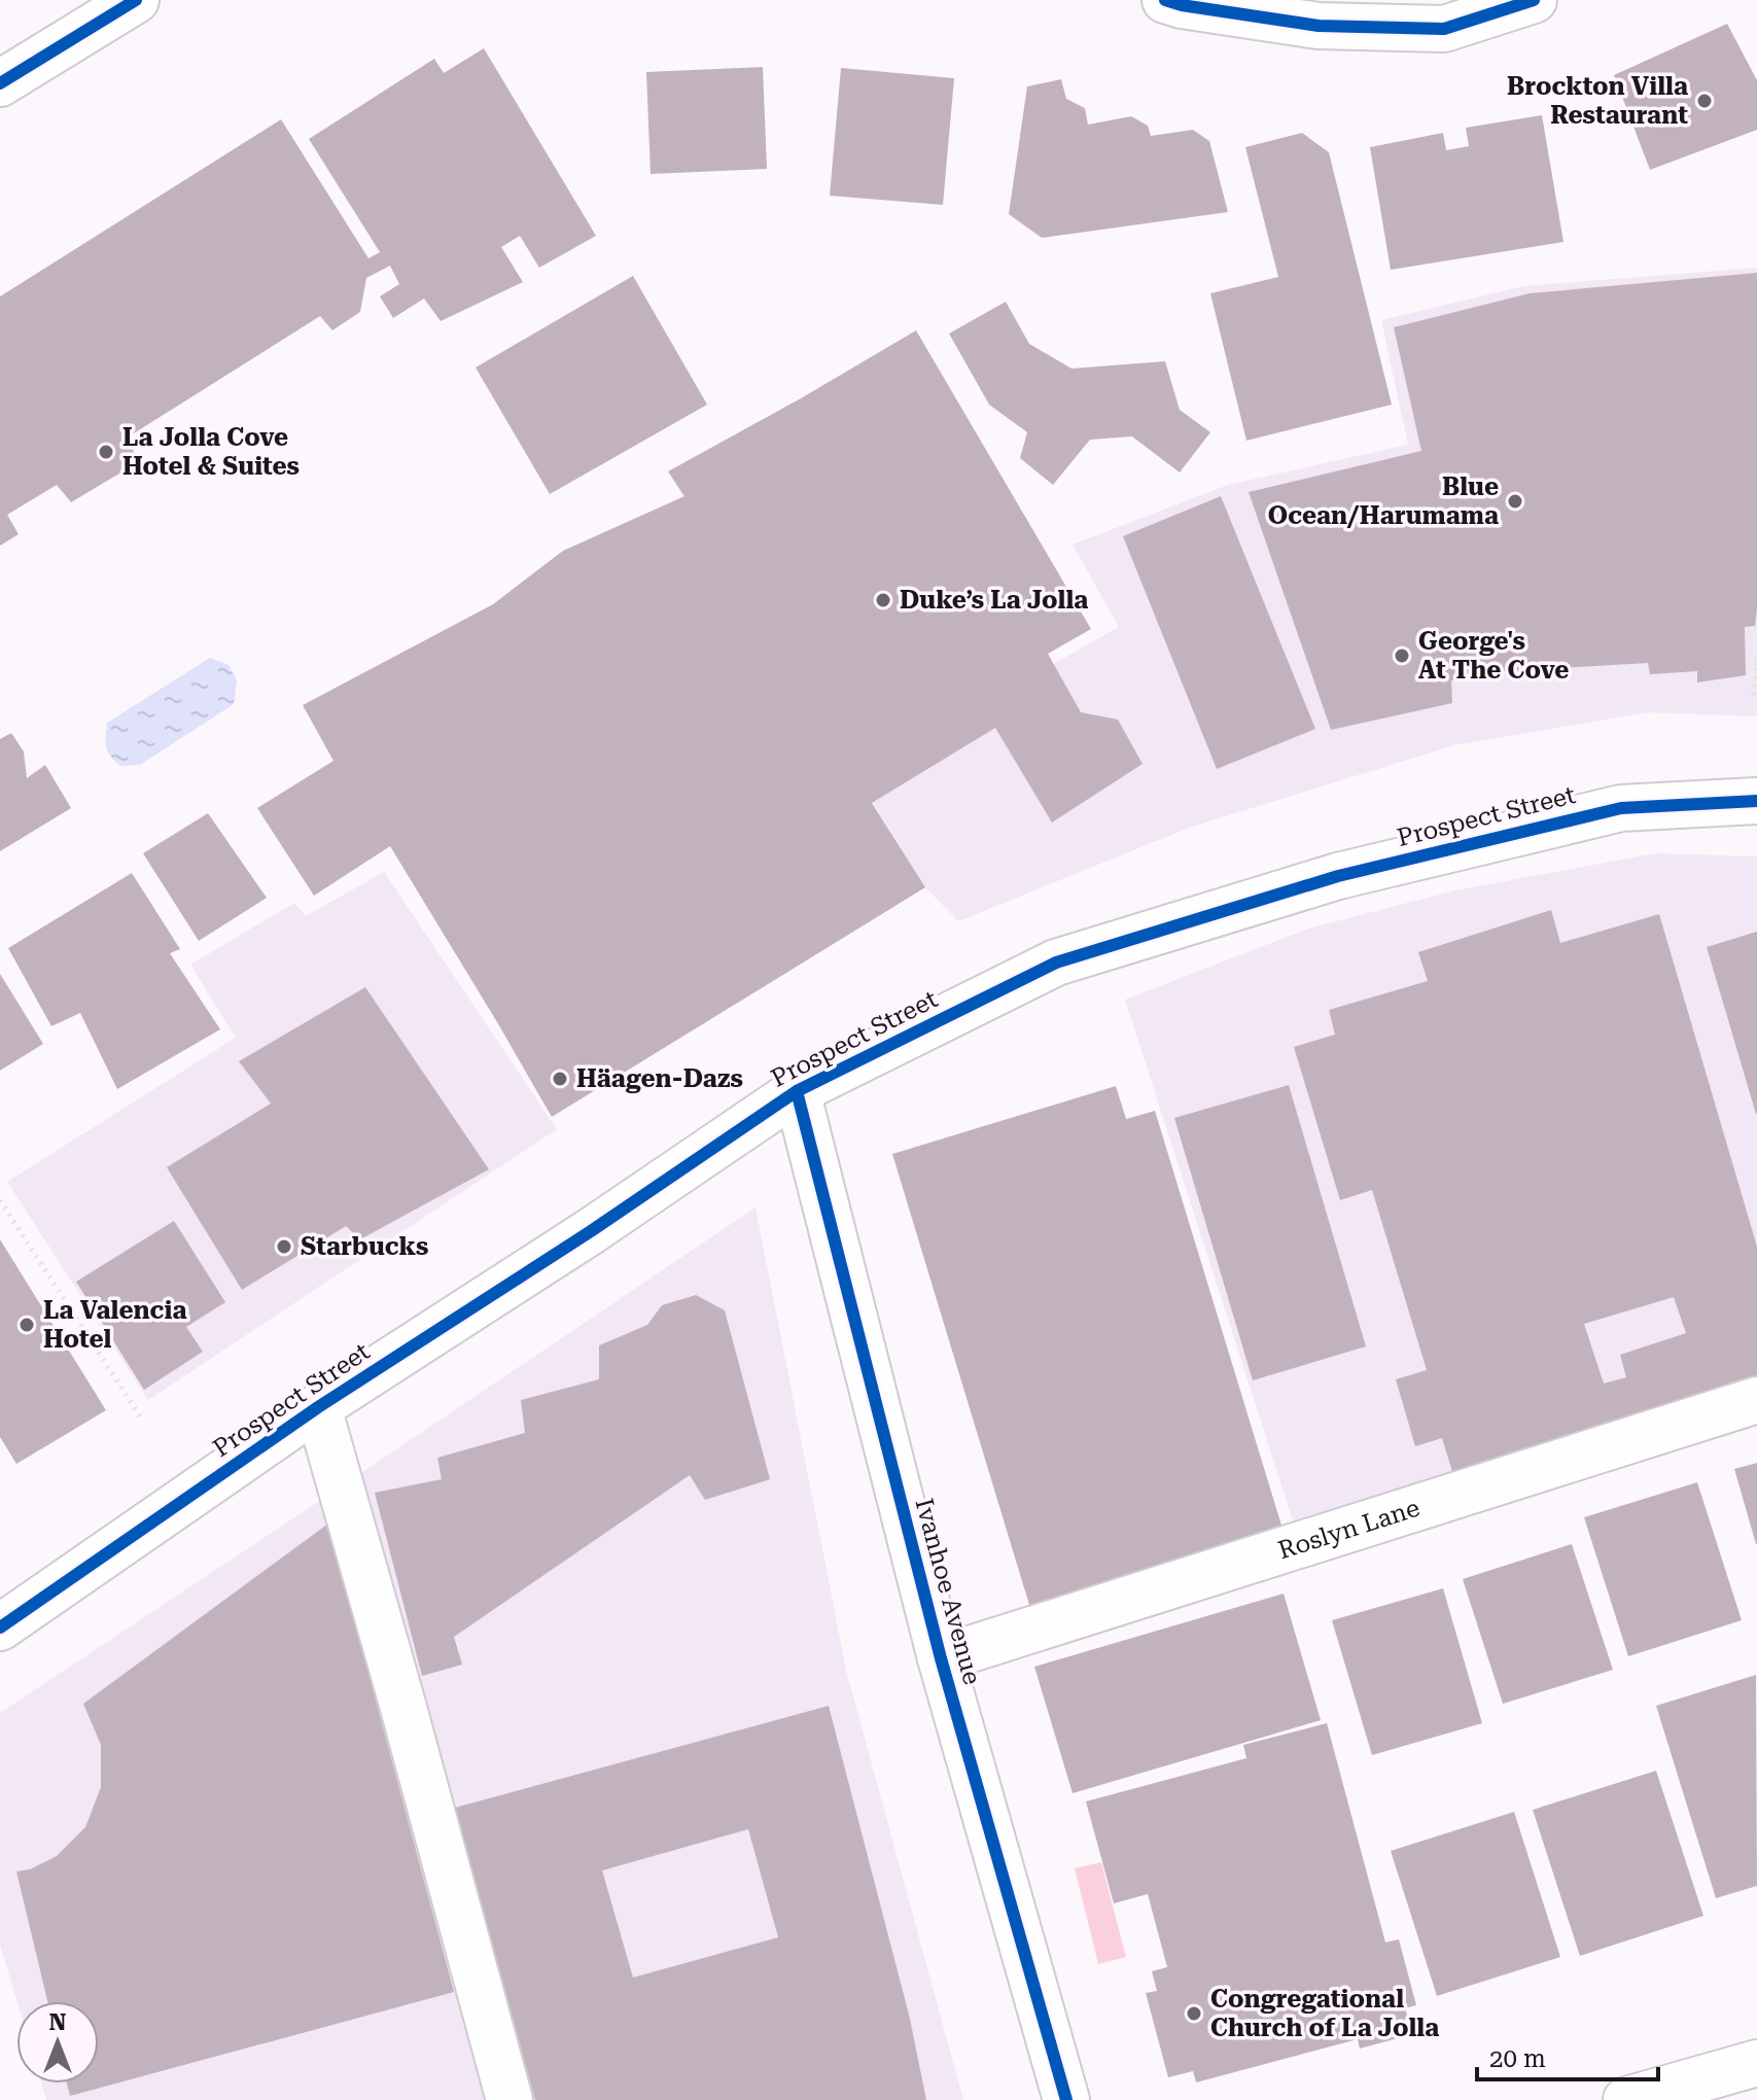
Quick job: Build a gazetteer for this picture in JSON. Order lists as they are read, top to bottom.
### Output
{
  "streets": {
    "main road": ["Prospect Street", "Roslyn Lane", "Ivanhoe Avenue"]
  },
  "crossings": [
    ["Prospect Street", "Ivanhoe Avenue"],
    ["Roslyn Lane", "Ivanhoe Avenue"]
  ],
  "places": [
    "Brockton Villa Restaurant",
    "La Jolla Cove Hotel & Suites",
    "Blue Ocean/Harumama",
    "Duke’s La Jolla",
    "George's At The Cove",
    "Häagen-Dazs",
    "Starbucks",
    "La Valencia Hotel",
    "Congregational Church of La Jolla"
  ],
  "scale_bar": "20 m",
  "north": "top"
}
